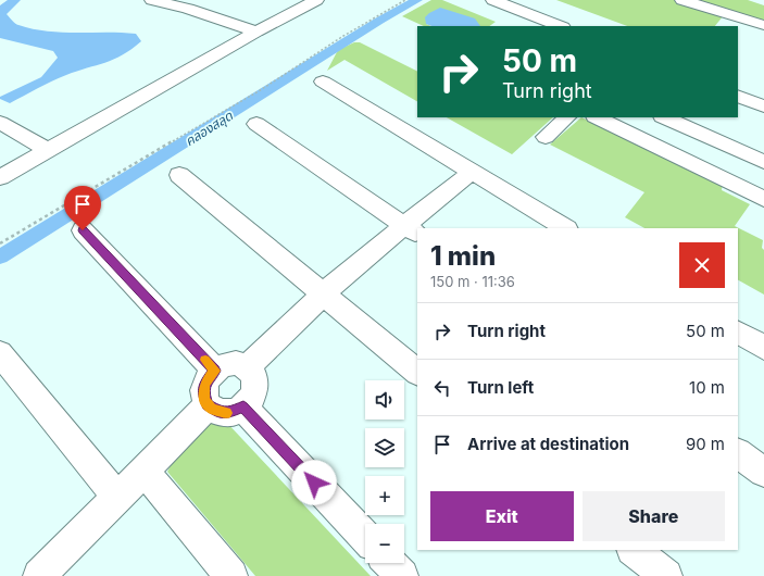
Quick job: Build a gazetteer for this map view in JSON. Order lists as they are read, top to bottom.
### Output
{
  "water": ["คลองสลุด"],
  "page": {
    "turn": ["50 m", "Turn right"],
    "heading": ["1 min", "150 m · 11:36"],
    "list": [
      {
        "name": "Turn right",
        "value": "50 m"
      },
      {
        "name": "Turn left",
        "value": "10 m"
      },
      {
        "name": "Arrive at destination",
        "value": "90 m"
      }
    ],
    "map_buttons": ["+", "−"],
    "buttons": ["Exit", "Share"]
  }
}
